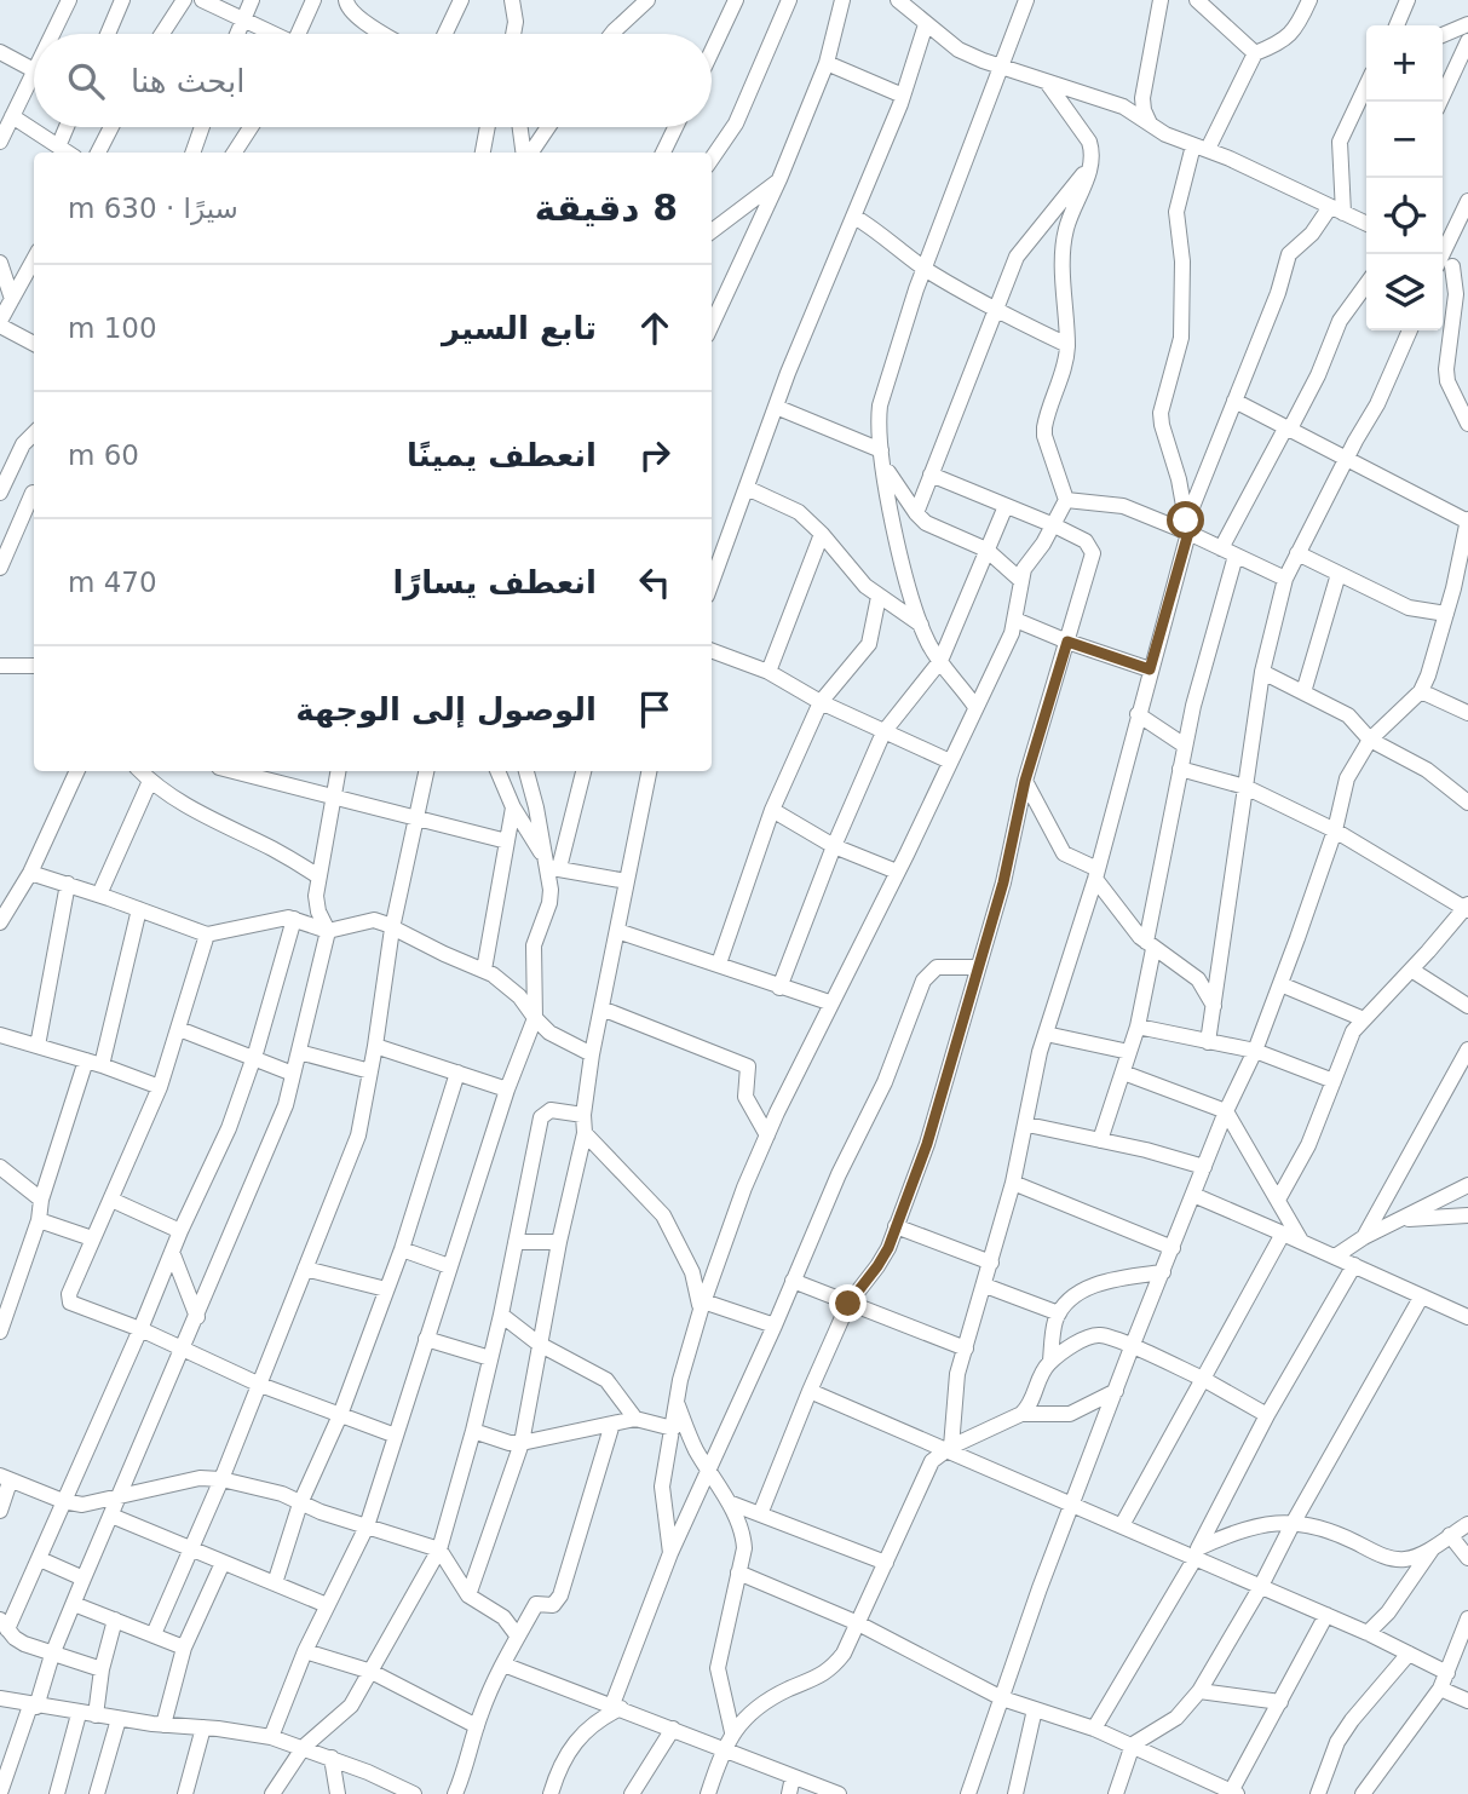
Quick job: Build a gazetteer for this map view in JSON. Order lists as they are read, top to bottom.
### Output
{
  "page": {
    "map_buttons": ["+", "−"],
    "search": "ابحث هنا",
    "heading": ["8 دقيقة", "سيرًا · 630 m"],
    "list": [
      ["تابع السير", "100 m"],
      ["انعطف يمينًا", "60 m"],
      ["انعطف يسارًا", "470 m"],
      "الوصول إلى الوجهة"
    ]
  }
}
